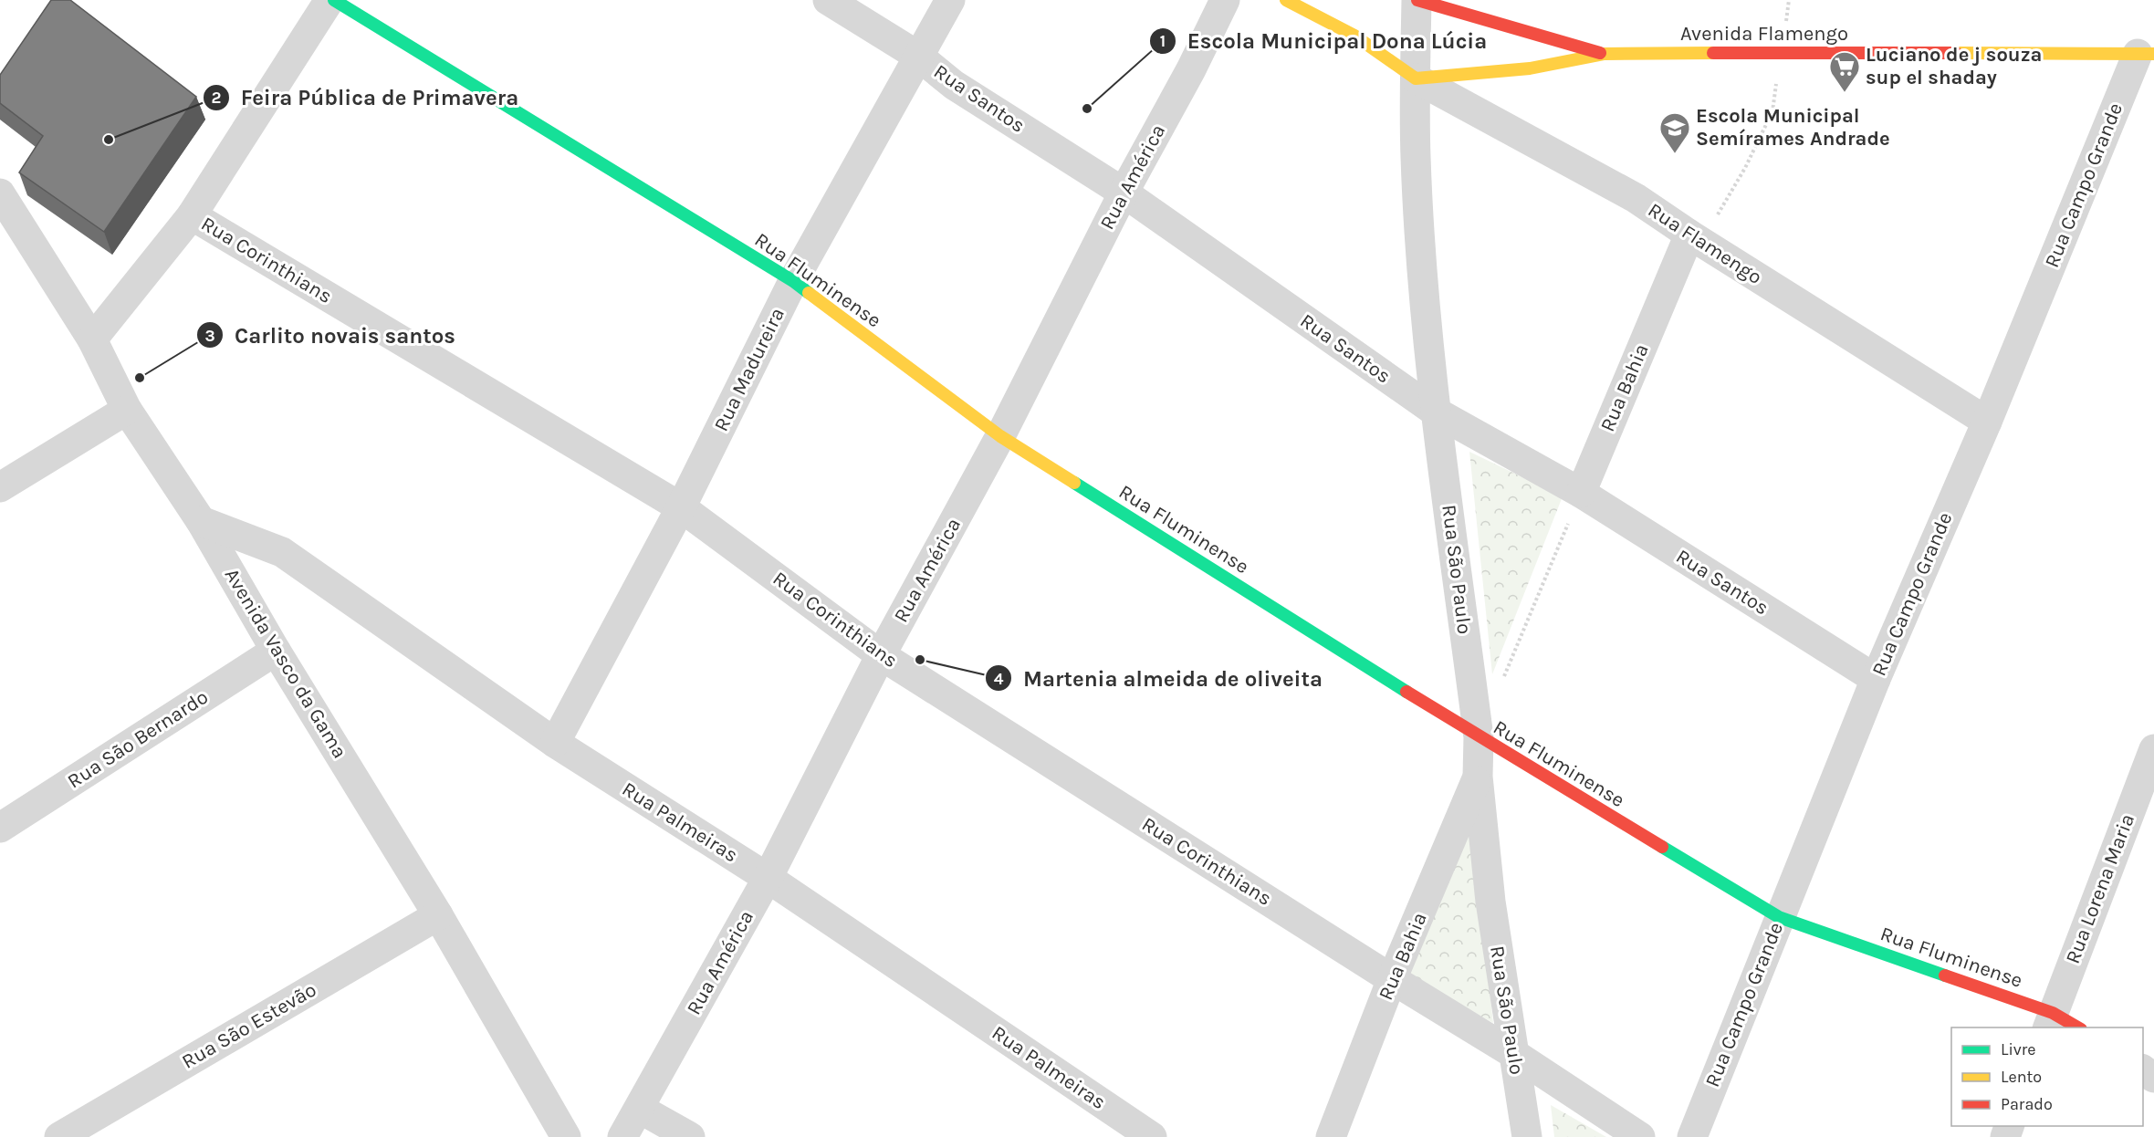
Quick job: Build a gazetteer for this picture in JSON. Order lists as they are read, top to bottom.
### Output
{
  "streets": {
    "street": [
      "Avenida Flamengo",
      "Rua Santos",
      "Rua América",
      "Rua Campo Grande",
      "Rua Flamengo",
      "Rua Corinthians",
      "Rua Fluminense",
      "Rua Madureira",
      "Rua Bahia",
      "Rua São Paulo",
      "Avenida Vasco da Gama",
      "Rua São Bernardo",
      "Rua Palmeiras",
      "Rua Lorena Maria",
      "Rua São Estevão"
    ]
  },
  "crossings": [
    ["Avenida Flamengo", "Rua Campo Grande"],
    ["Avenida Flamengo", "Rua Flamengo"],
    ["Avenida Flamengo", "Rua São Paulo"],
    ["Rua Santos", "Rua América"],
    ["Rua Santos", "Rua Campo Grande"],
    ["Rua Santos", "Rua Madureira"],
    ["Rua Santos", "Rua Bahia"],
    ["Rua Santos", "Rua São Paulo"],
    ["Rua América", "Rua Corinthians"],
    ["Rua América", "Rua Fluminense"],
    ["Rua América", "Rua Palmeiras"],
    ["Rua Campo Grande", "Rua Flamengo"],
    ["Rua Campo Grande", "Rua Fluminense"],
    ["Rua Flamengo", "Rua Bahia"],
    ["Rua Flamengo", "Rua São Paulo"],
    ["Rua Corinthians", "Rua Madureira"],
    ["Rua Corinthians", "Rua Bahia"],
    ["Rua Corinthians", "Rua São Paulo"],
    ["Rua Fluminense", "Rua Madureira"],
    ["Rua Fluminense", "Rua São Paulo"],
    ["Rua Fluminense", "Rua Lorena Maria"],
    ["Rua Madureira", "Rua Palmeiras"],
    ["Rua Bahia", "Rua São Paulo"],
    ["Avenida Vasco da Gama", "Rua São Bernardo"],
    ["Avenida Vasco da Gama", "Rua Palmeiras"],
    ["Avenida Vasco da Gama", "Rua São Estevão"]
  ],
  "places": {
    "supermarket": ["Luciano de j souza sup el shaday"],
    "other": [
      "Escola Municipal Dona Lúcia",
      "Feira Pública de Primavera",
      "Carlito novais santos",
      "Martenia almeida de oliveita"
    ],
    "school or university": ["Escola Municipal Semírames Andrade"]
  },
  "legend": ["Livre", "Lento", "Parado"]
}
